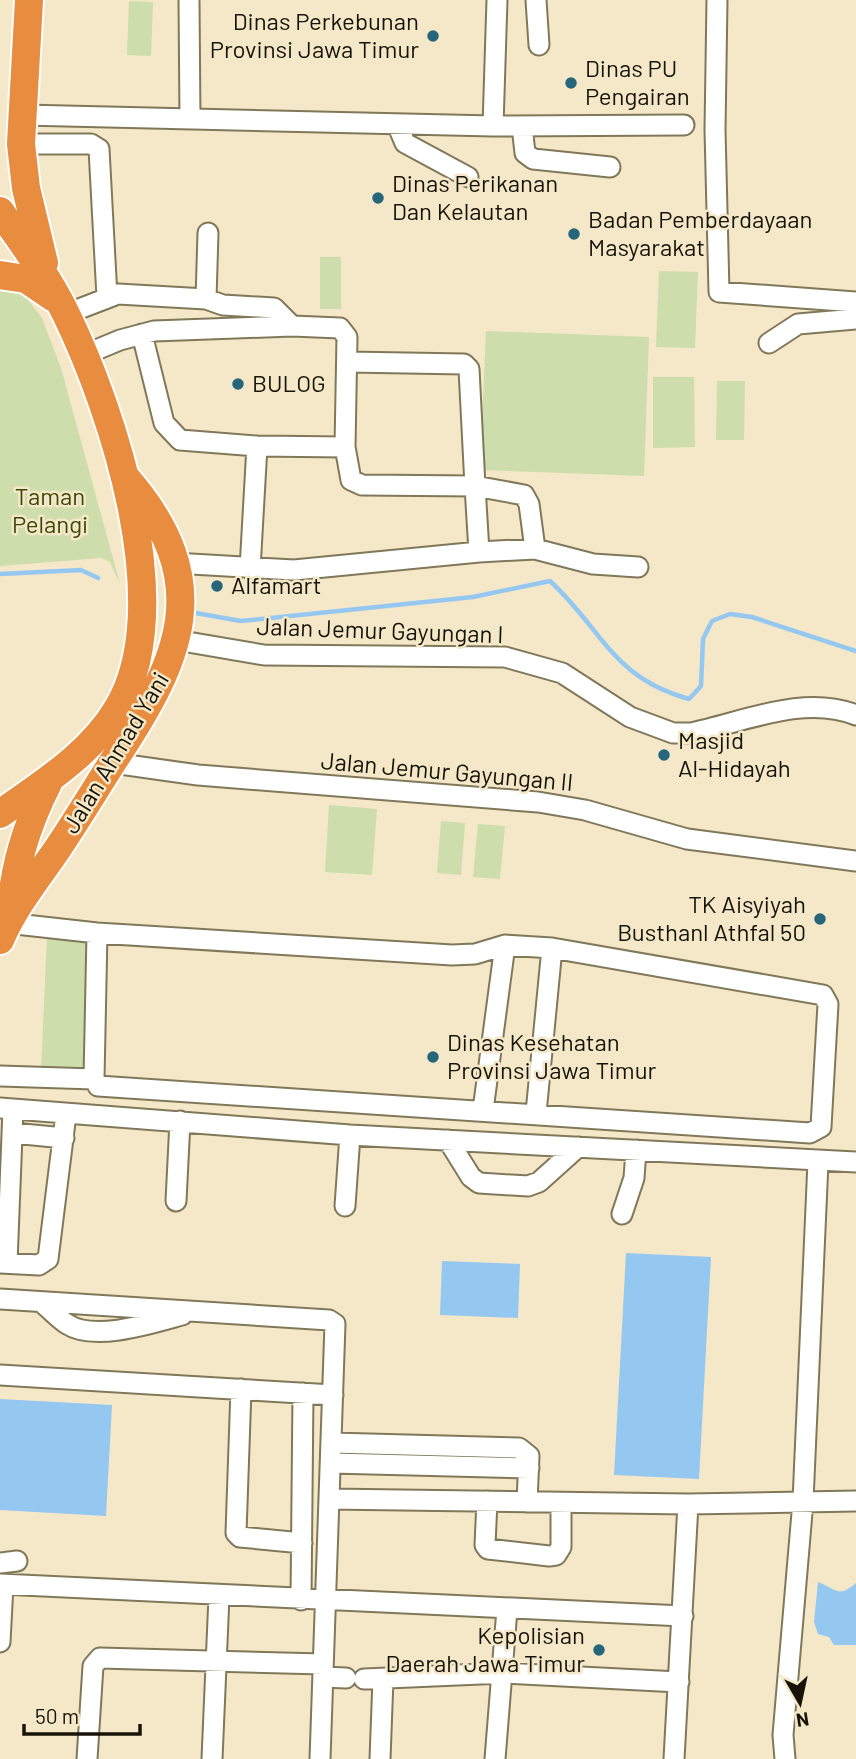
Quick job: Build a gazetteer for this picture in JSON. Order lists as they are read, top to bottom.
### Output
{
  "streets": {
    "highway": ["Jalan Ahmad Yani"],
    "street": ["Jalan Jemur Gayungan I", "Jalan Jemur Gayungan II"]
  },
  "crossings": [
    ["Jalan Jemur Gayungan I", "Jalan Ahmad Yani"],
    ["Jalan Ahmad Yani", "Jalan Jemur Gayungan II"]
  ],
  "parks": ["Taman Pelangi"],
  "places": [
    "Dinas Perkebunan Provinsi Jawa Timur",
    "Dinas PU Pengairan",
    "Dinas Perikanan Dan Kelautan",
    "Badan Pemberdayaan Masyarakat",
    "BULOG",
    "Alfamart",
    "Masjid Al-Hidayah",
    "TK Aisyiyah Busthanl Athfal 50",
    "Dinas Kesehatan Provinsi Jawa Timur",
    "Kepolisian Daerah Jawa Timur"
  ],
  "scale_bar": "50 m",
  "north": "bottom"
}
